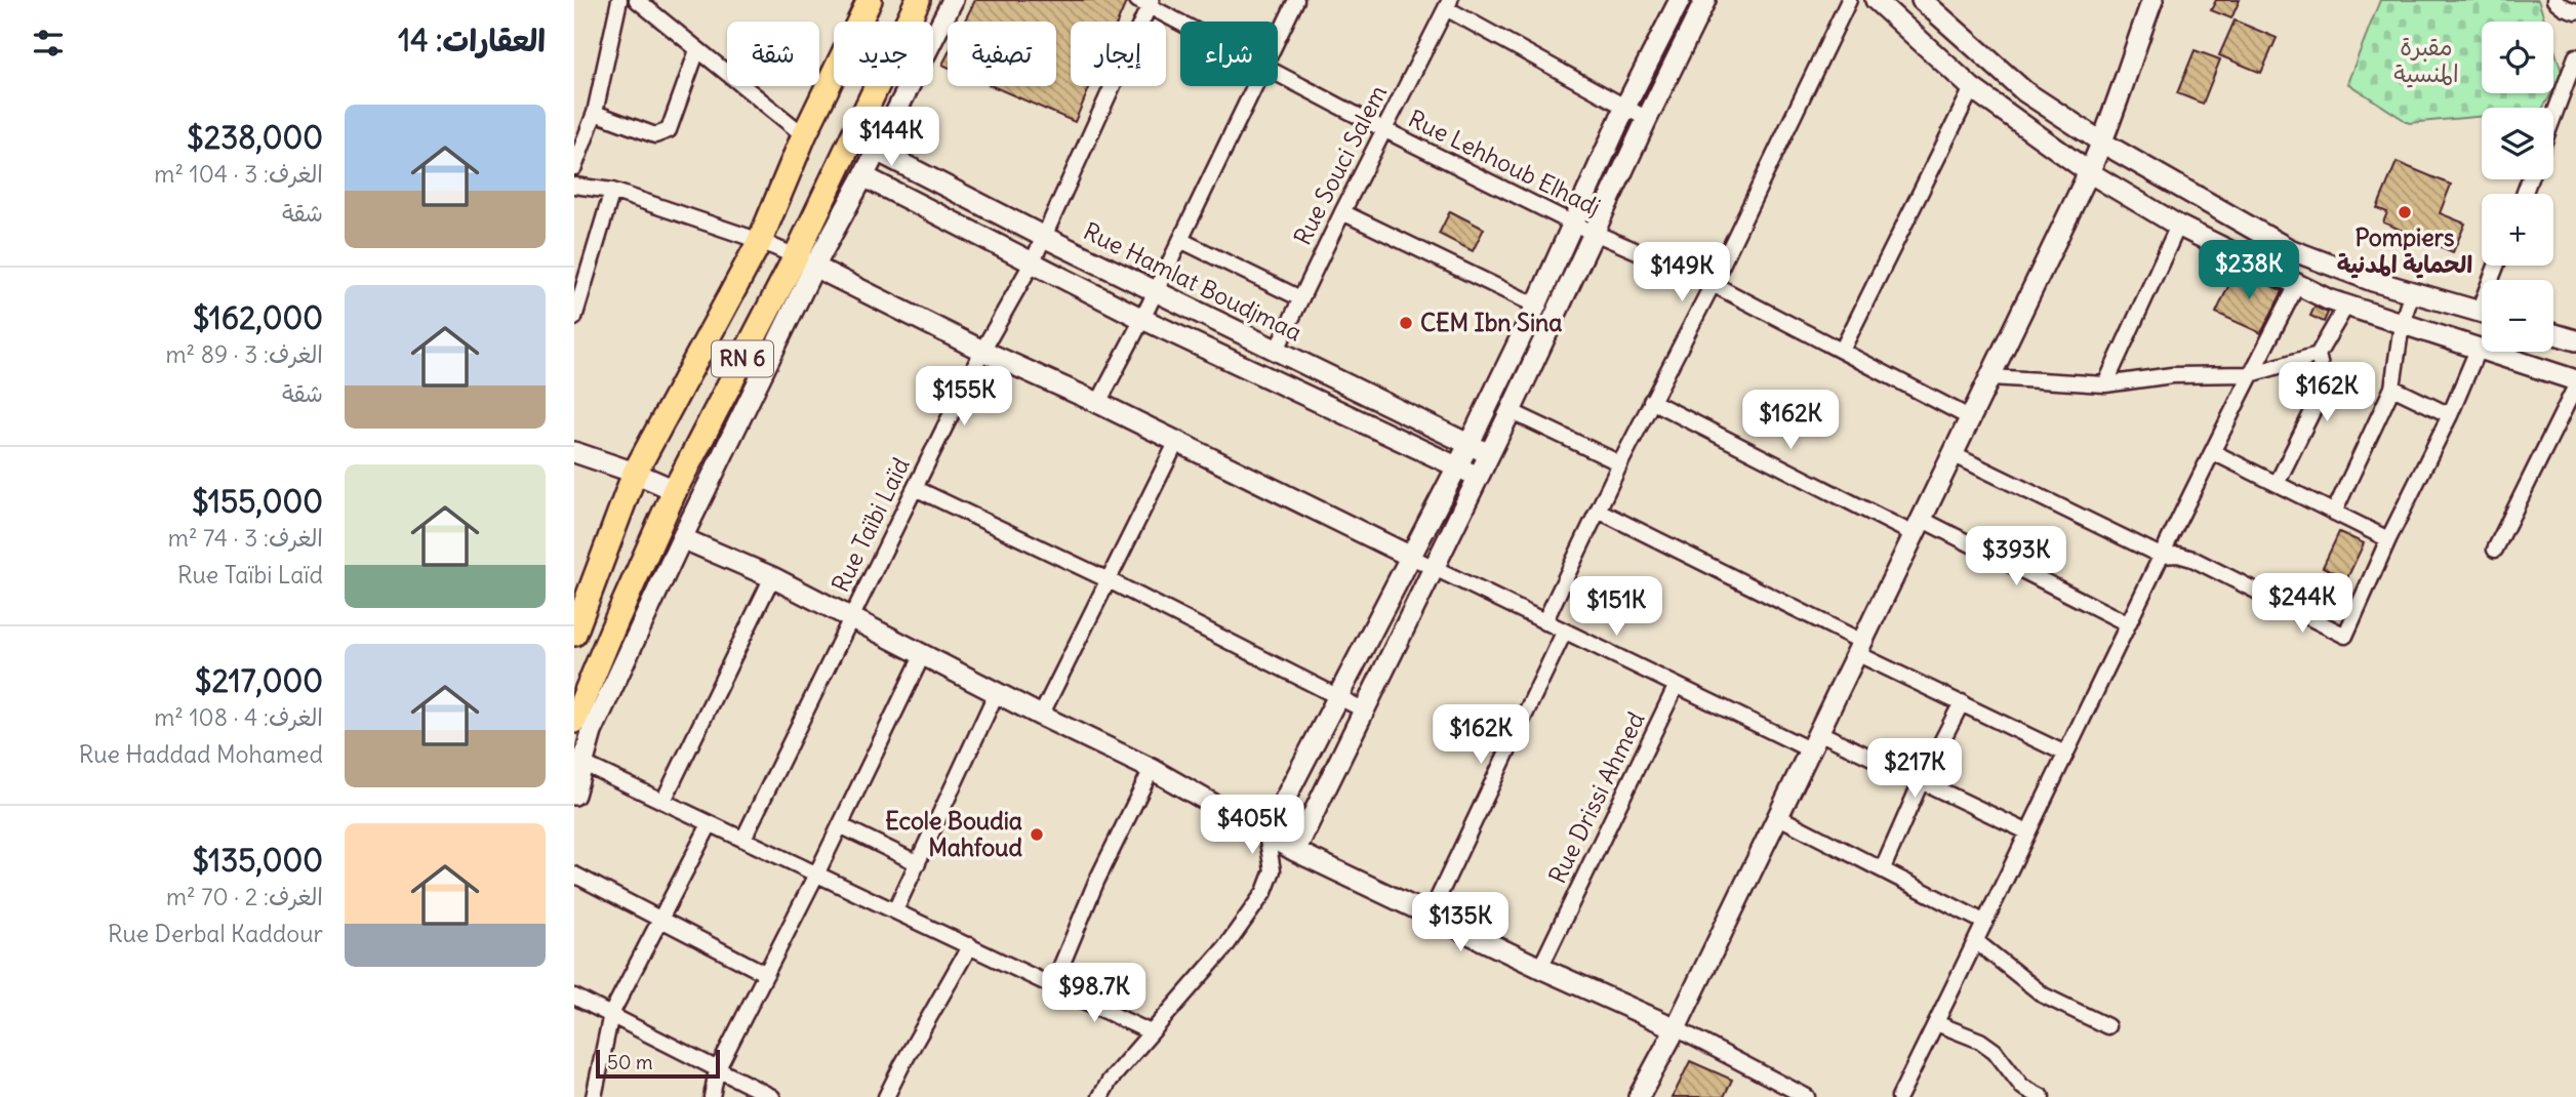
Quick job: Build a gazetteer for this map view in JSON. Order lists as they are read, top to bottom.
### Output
{
  "streets": {
    "main road": ["RN 6"],
    "street": [
      "Rue Lehhoub Elhadj",
      "Rue Souci Salem",
      "Rue Hamlat Boudjmaa",
      "Rue Taïbi Laïd",
      "Rue Drissi Ahmed"
    ]
  },
  "crossings": [
    ["Rue Lehhoub Elhadj", "Rue Souci Salem"],
    ["Rue Lehhoub Elhadj", "Rue Taïbi Laïd"],
    ["Rue Souci Salem", "Rue Hamlat Boudjmaa"],
    ["Rue Hamlat Boudjmaa", "Rue Taïbi Laïd"]
  ],
  "parks": ["مقبرة المنسية"],
  "places": ["Pompiers الحماية المدنية", "CEM Ibn Sina", "Ecole Boudia Mahfoud"],
  "scale_bar": "50 m",
  "page": {
    "heading": "العقارات: 14",
    "map_buttons": ["+", "−"],
    "chip": [
      "شراء",
      "إيجار",
      "تصفية",
      "جديد",
      "شقة"
    ],
    "list": [
      {
        "name": "$238,000",
        "note": "الغرف: 3 · 104 m² · شقة"
      },
      {
        "name": "$162,000",
        "note": "الغرف: 3 · 89 m² · شقة"
      },
      {
        "name": "$155,000",
        "note": "الغرف: 3 · 74 m² · Rue Taïbi Laïd"
      },
      {
        "name": "$217,000",
        "note": "الغرف: 4 · 108 m² · Rue Haddad Mohamed"
      },
      {
        "name": "$135,000",
        "note": "الغرف: 2 · 70 m² · Rue Derbal Kaddour"
      }
    ],
    "price": [
      "$144K",
      "$238K",
      "$149K",
      "$162K",
      "$155K",
      "$162K",
      "$393K",
      "$244K",
      "$151K",
      "$162K",
      "$217K",
      "$405K",
      "$135K",
      "$98.7K"
    ],
    "scale": "50 m"
  }
}
